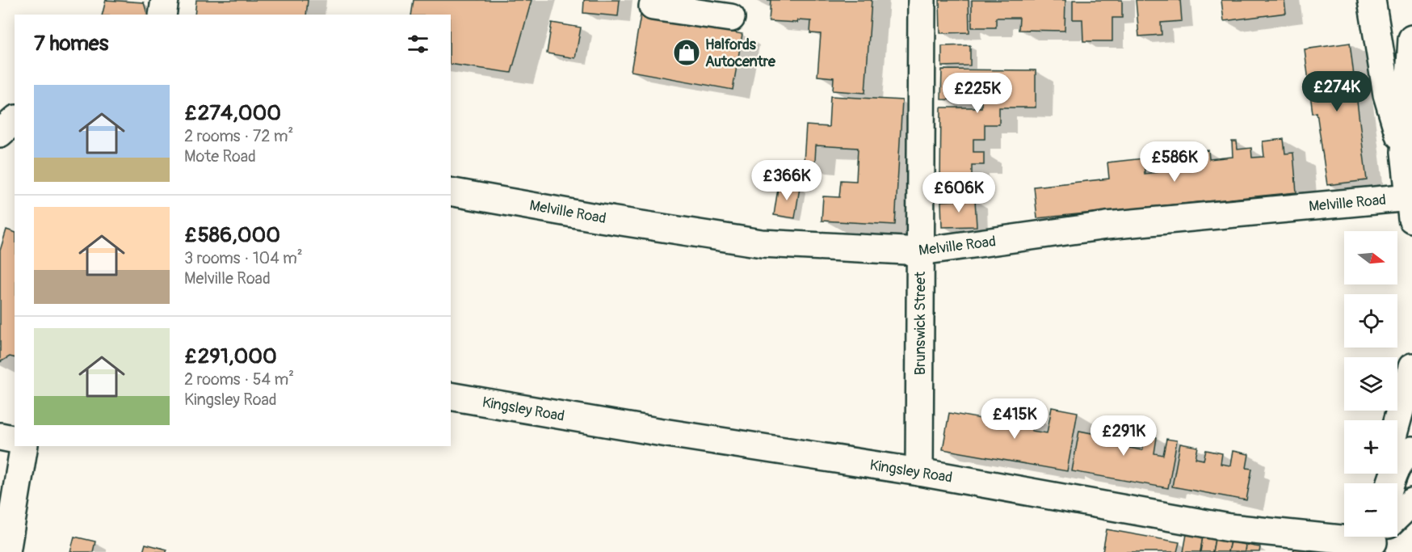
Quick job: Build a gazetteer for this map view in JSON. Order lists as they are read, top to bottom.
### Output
{
  "streets": {
    "main road": ["Melville Road", "Brunswick Street", "Kingsley Road"]
  },
  "crossings": [
    ["Melville Road", "Brunswick Street"],
    ["Brunswick Street", "Kingsley Road"]
  ],
  "places": {
    "shop": ["Halfords Autocentre"]
  },
  "north": "right",
  "page": {
    "heading": "7 homes",
    "price": [
      "£274K",
      "£225K",
      "£586K",
      "£366K",
      "£606K",
      "£415K",
      "£291K"
    ],
    "list": [
      {
        "name": "£274,000",
        "note": "2 rooms · 72 m² · Mote Road"
      },
      {
        "name": "£586,000",
        "note": "3 rooms · 104 m² · Melville Road"
      },
      {
        "name": "£291,000",
        "note": "2 rooms · 54 m² · Kingsley Road"
      }
    ],
    "map_buttons": ["+", "−"]
  }
}
